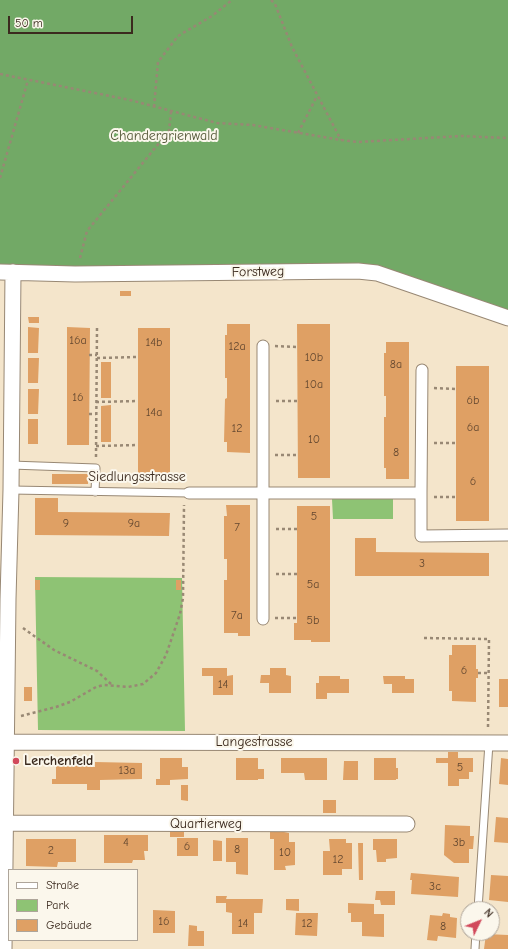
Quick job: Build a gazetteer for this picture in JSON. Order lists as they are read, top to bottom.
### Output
{
  "streets": {
    "street": [
      "Forstweg",
      "Siedlungsstrasse",
      "Langestrasse",
      "Quartierweg"
    ]
  },
  "parks": ["Chandergrienwald"],
  "places": ["Lerchenfeld"],
  "house_numbers": [
    "16a",
    "14b",
    "12a",
    "10b",
    "8a",
    "10a",
    "16",
    "6b",
    "14a",
    "6a",
    "12",
    "10",
    "8",
    "6",
    "5",
    "9",
    "9a",
    "7",
    "3",
    "5a",
    "7a",
    "5b",
    "6",
    "14",
    "5",
    "13a",
    "4",
    "3b",
    "6",
    "8",
    "2",
    "10",
    "12",
    "3c",
    "16",
    "14",
    "12",
    "8"
  ],
  "legend": ["Straße", "Park", "Gebäude"],
  "scale_bar": "50 m",
  "north": "top right"
}
